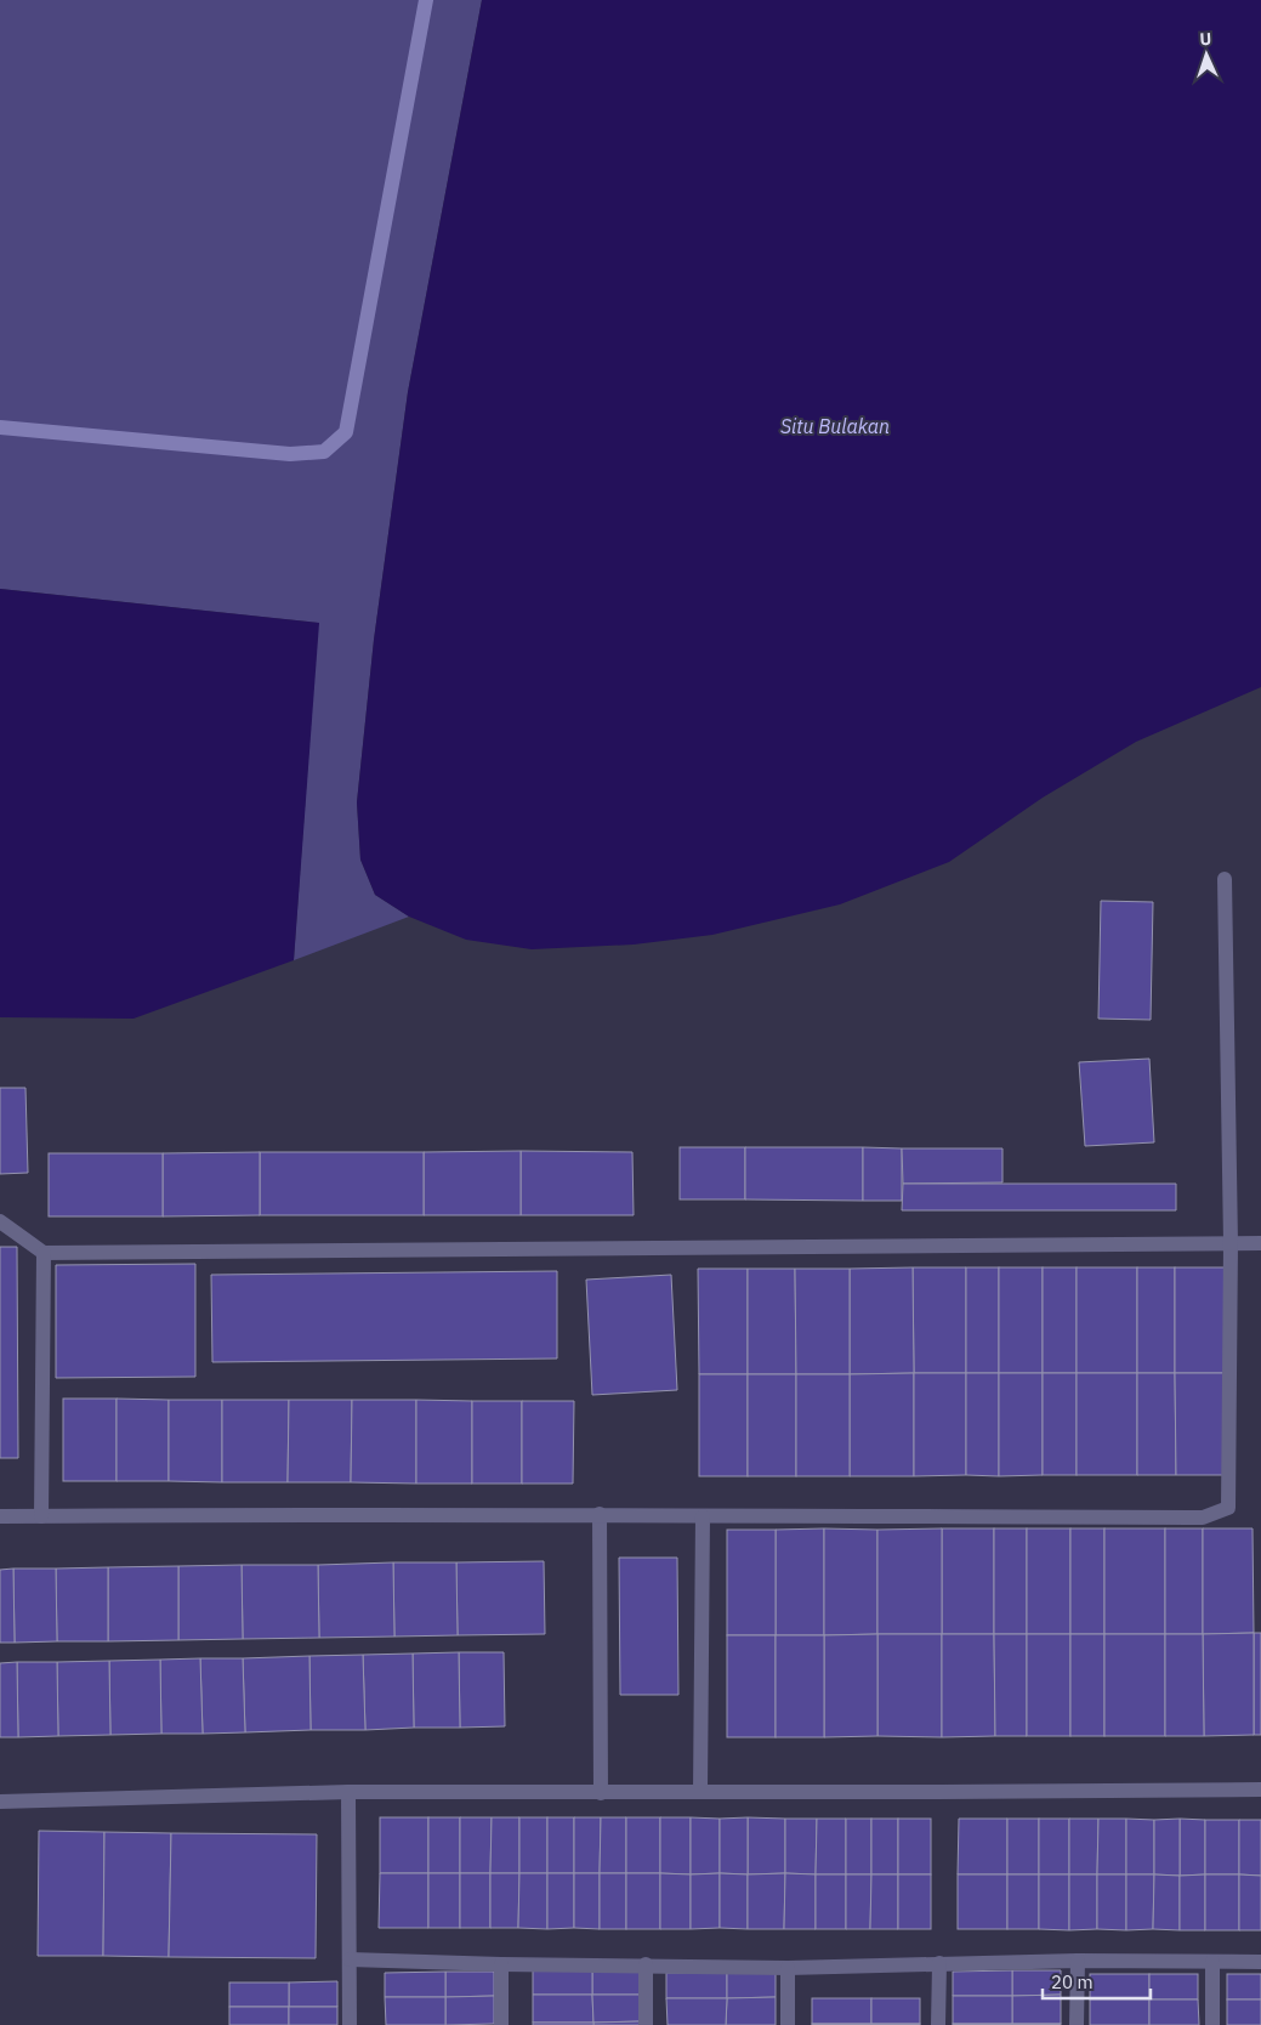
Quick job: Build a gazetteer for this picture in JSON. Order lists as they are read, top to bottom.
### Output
{
  "water": ["Situ Bulakan"],
  "scale_bar": "20 m",
  "north": "top"
}
